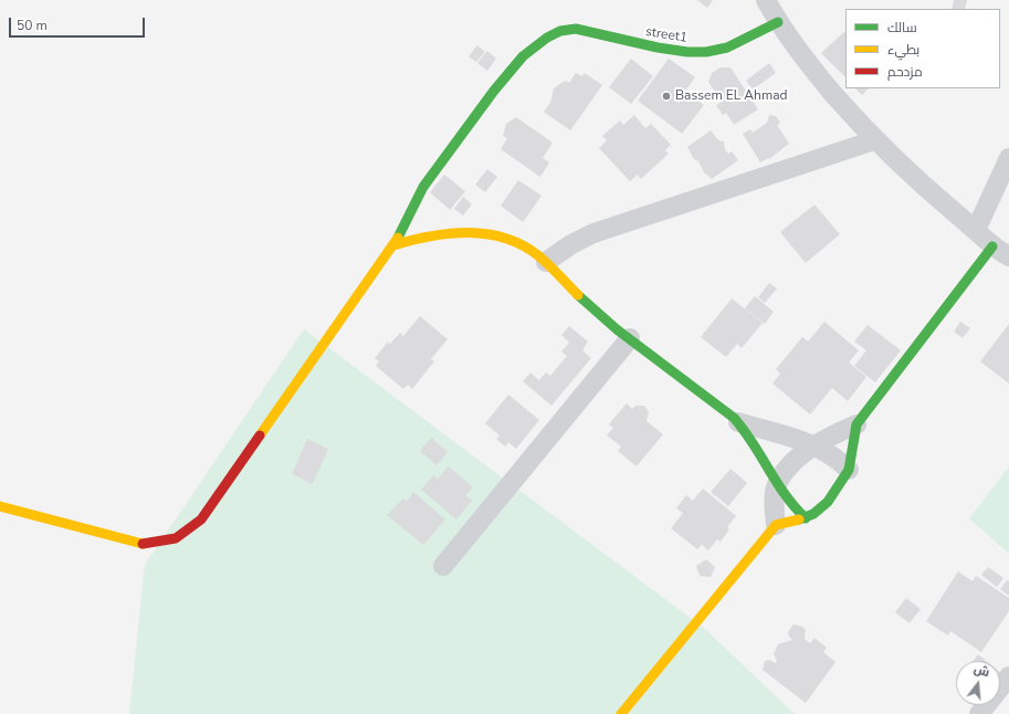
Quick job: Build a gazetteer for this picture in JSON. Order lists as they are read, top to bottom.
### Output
{
  "streets": {
    "street": ["street1"]
  },
  "places": ["Bassem EL Ahmad"],
  "legend": ["سالك", "بطيء", "مزدحم"],
  "scale_bar": "50 m",
  "north": "top"
}
